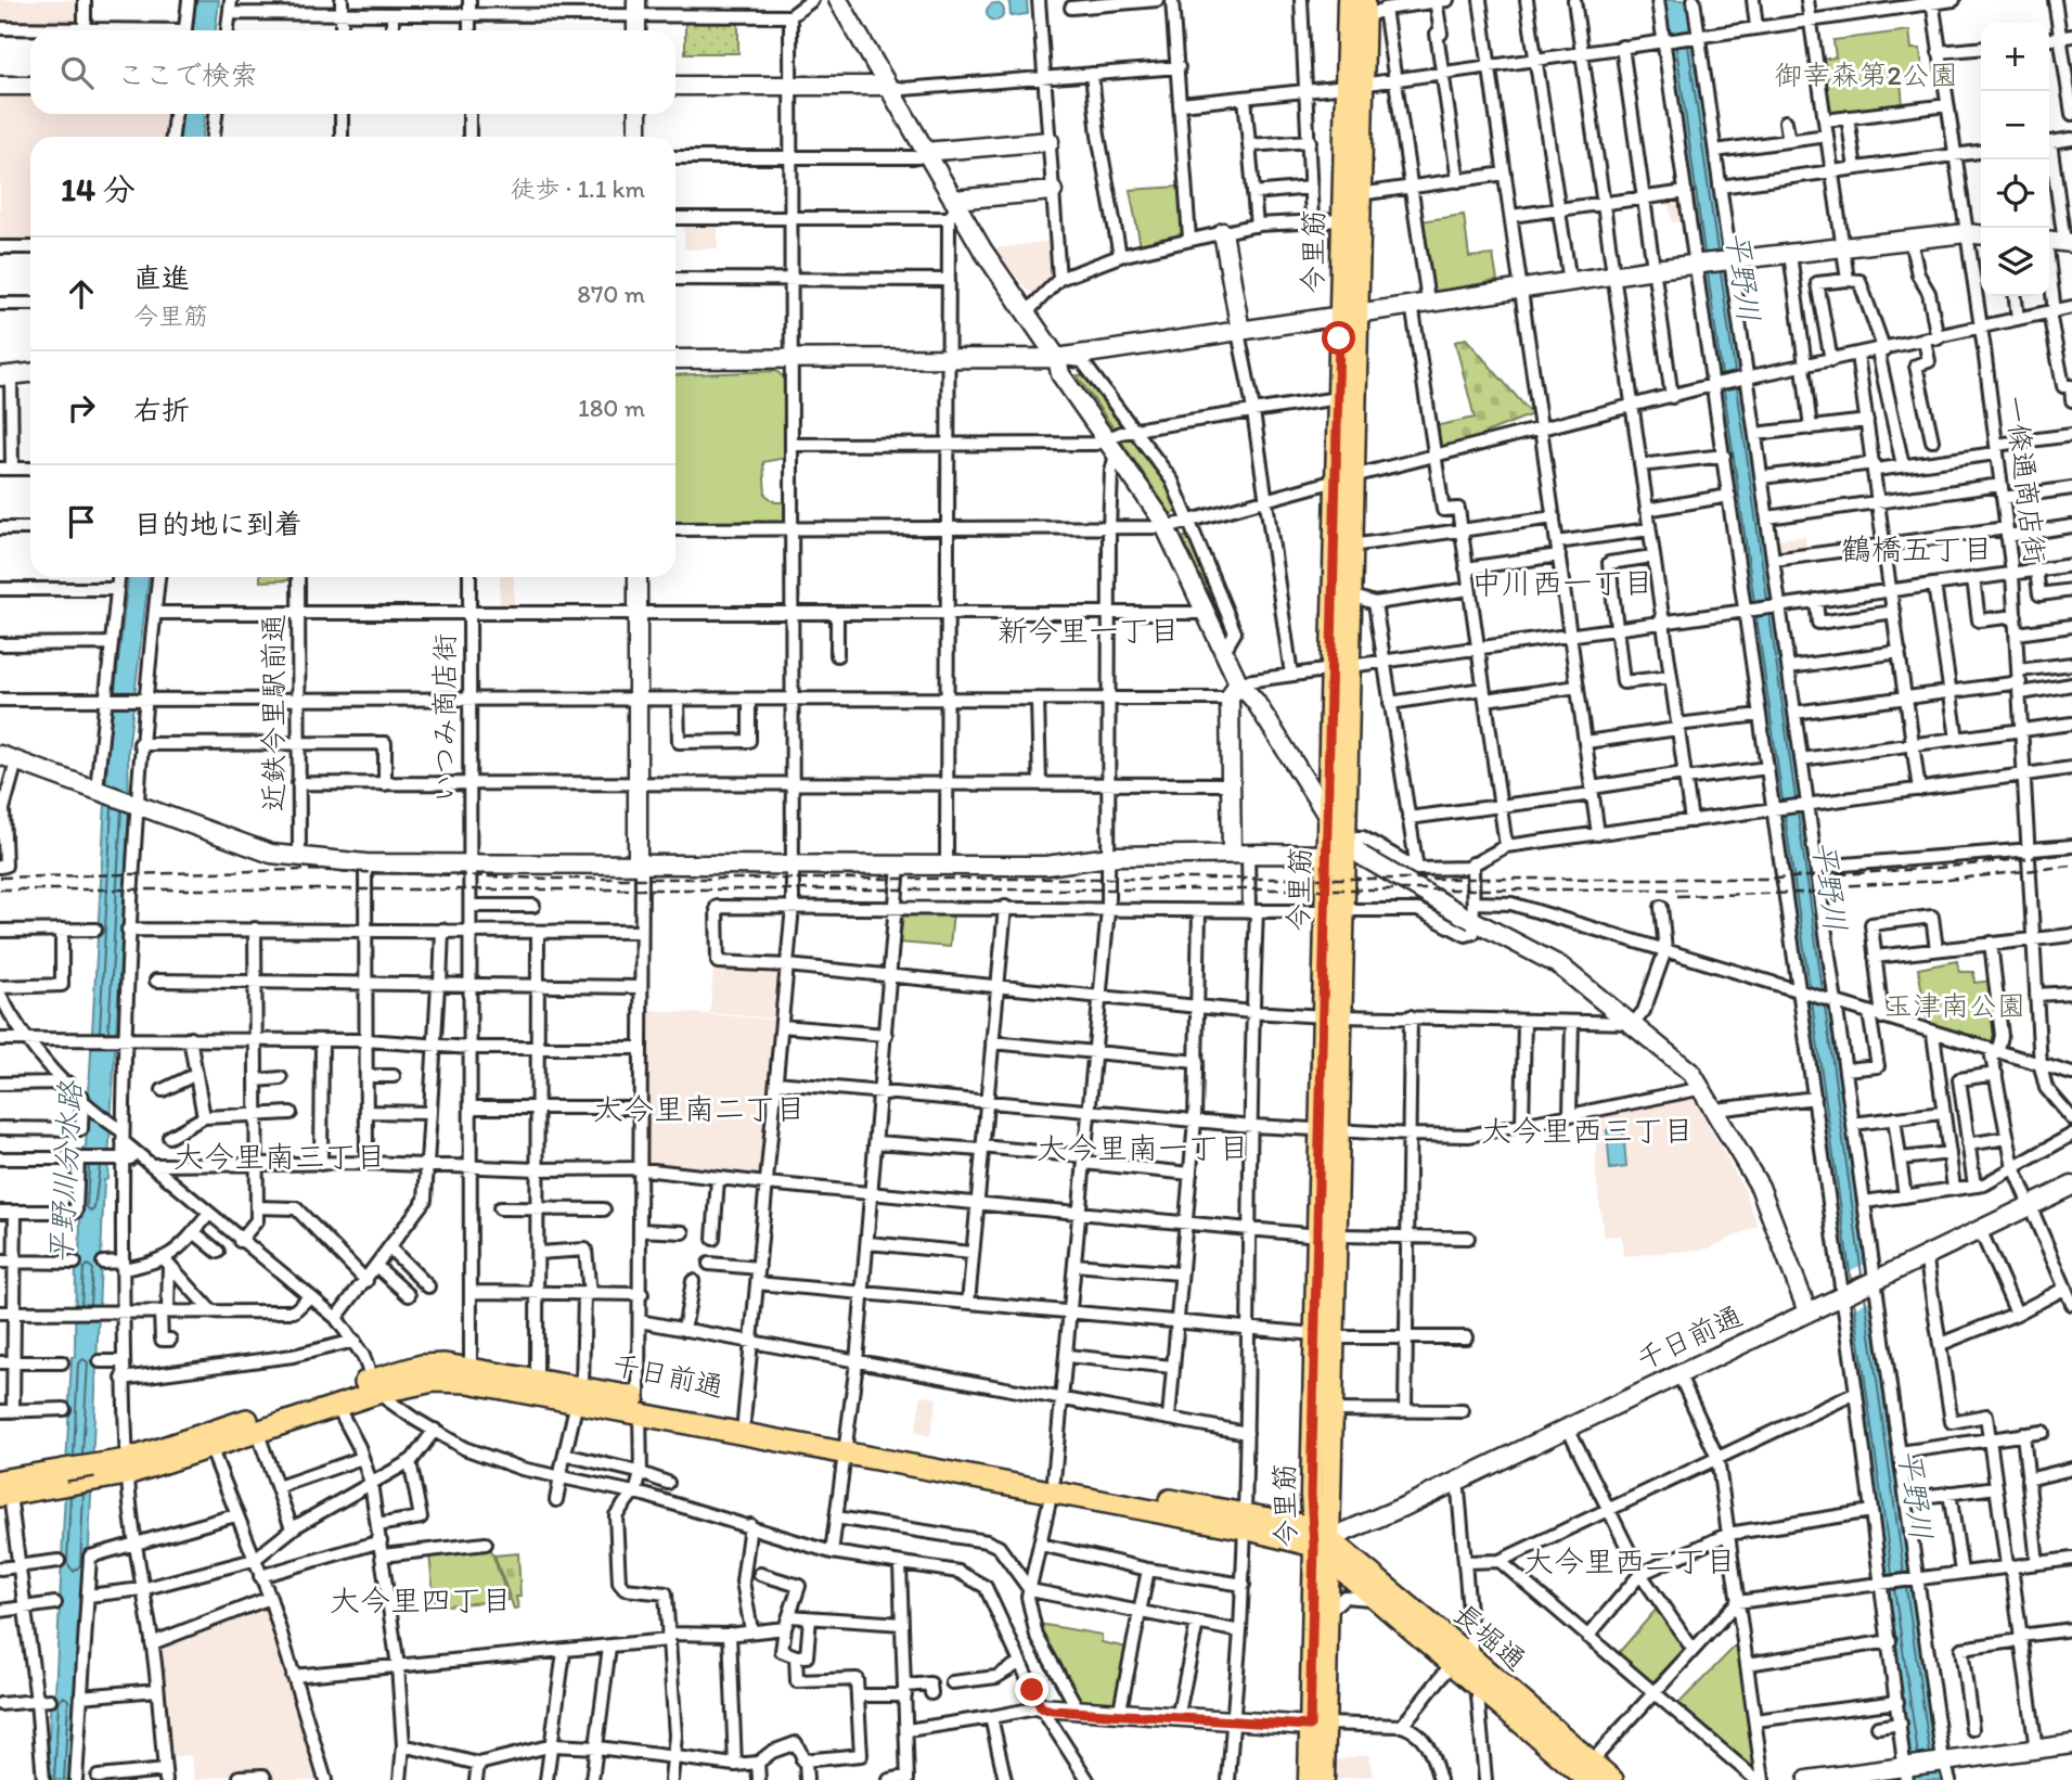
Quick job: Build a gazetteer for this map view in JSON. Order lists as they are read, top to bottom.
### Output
{
  "streets": {
    "highway": ["千日前通", "長堀通"],
    "main road": ["今里筋"],
    "street": ["一條通商店街", "近鉄今里駅前通", "いつみ商店街"]
  },
  "crossings": [
    ["今里筋", "千日前通"],
    ["今里筋", "長堀通"],
    ["いつみ商店街", "千日前通"],
    ["千日前通", "長堀通"]
  ],
  "districts": [
    "鶴橋五丁目",
    "中川西一丁目",
    "新今里一丁目",
    "大今里南二丁目",
    "大今里西三丁目",
    "大今里南一丁目",
    "大今里南三丁目",
    "大今里西二丁目",
    "大今里四丁目"
  ],
  "water": ["平野川", "平野川分水路"],
  "parks": ["御幸森第2公園", "玉津南公園"],
  "page": {
    "map_buttons": ["+", "−"],
    "search": "ここで検索",
    "heading": ["14 分", "徒歩 · 1.1 km"],
    "list": [
      ["直進", "今里筋", "870 m"],
      ["右折", "180 m"],
      "目的地に到着"
    ]
  }
}
